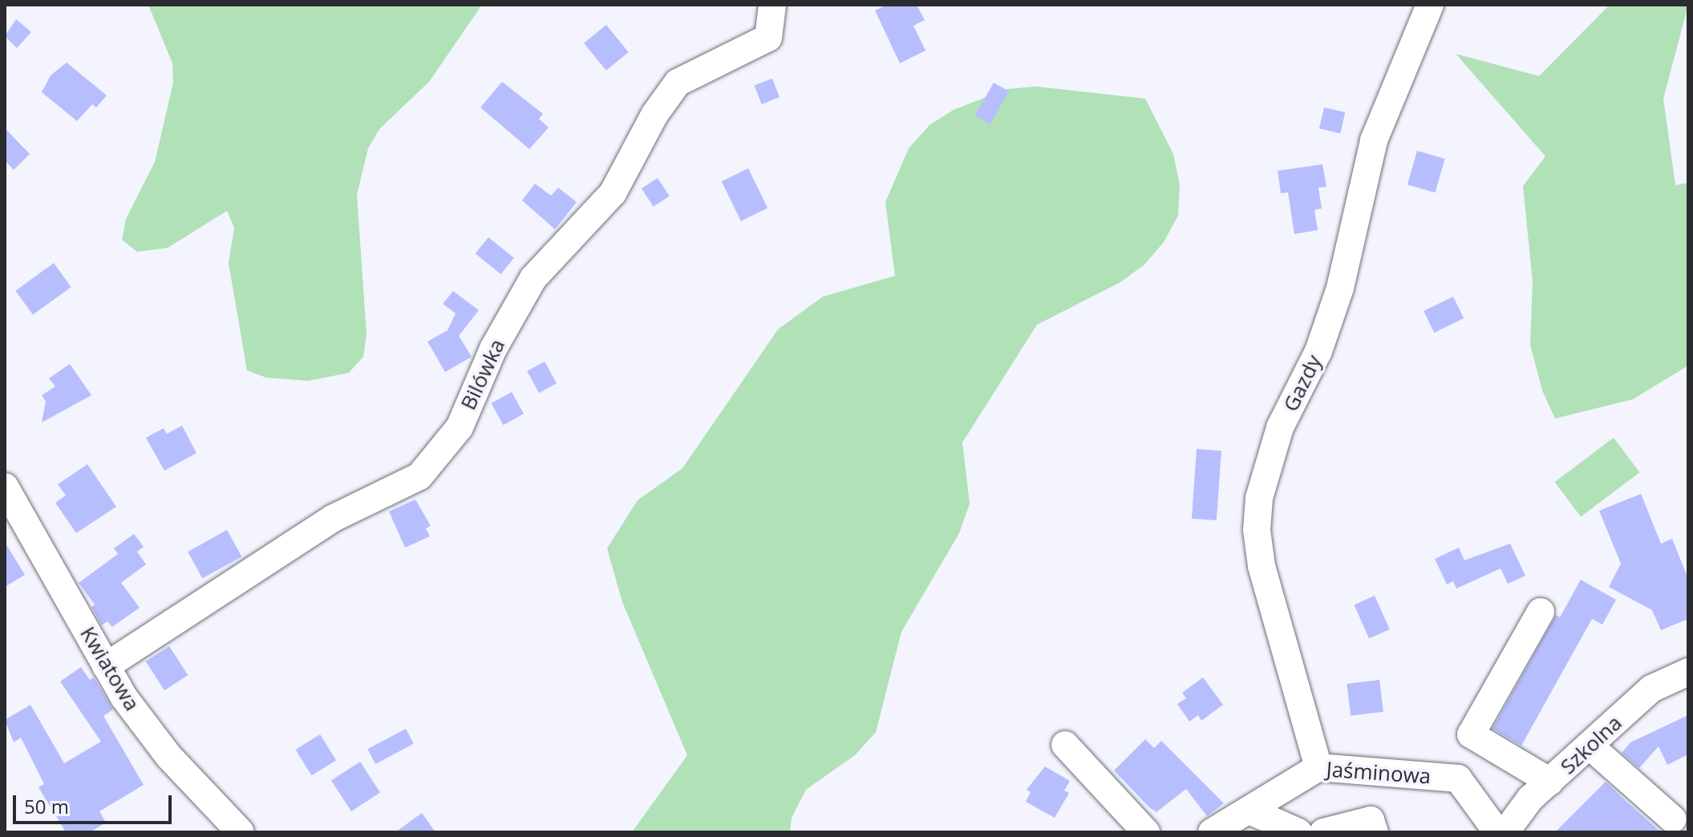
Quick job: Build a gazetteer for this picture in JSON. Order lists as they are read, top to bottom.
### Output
{
  "streets": {
    "street": [
      "Bilówka",
      "Gazdy",
      "Kwiatowa",
      "Szkolna",
      "Jaśminowa"
    ]
  },
  "crossings": [
    ["Bilówka", "Kwiatowa"],
    ["Gazdy", "Jaśminowa"]
  ],
  "scale_bar": "50 m"
}
